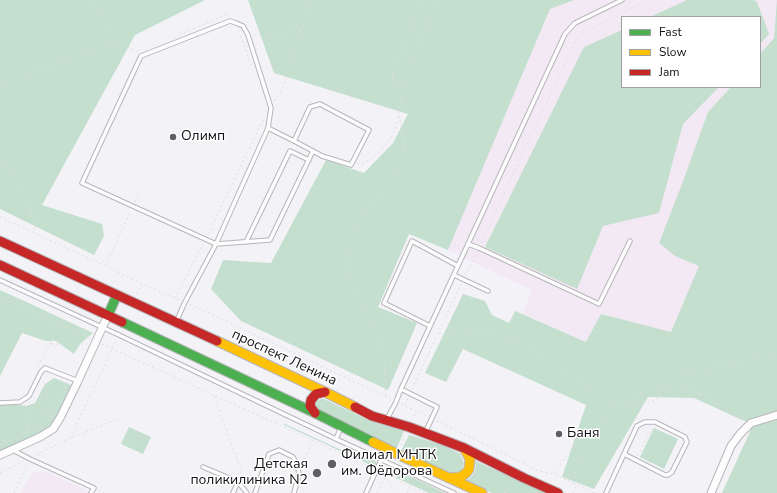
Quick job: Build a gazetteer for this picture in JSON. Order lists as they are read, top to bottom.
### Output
{
  "streets": {
    "main road": ["проспект Ленина"]
  },
  "places": [
    "Олимп",
    "Баня",
    "Филиал МНТК им. Фёдорова",
    "Детская поликилиника N2"
  ],
  "legend": ["Fast", "Slow", "Jam"]
}
